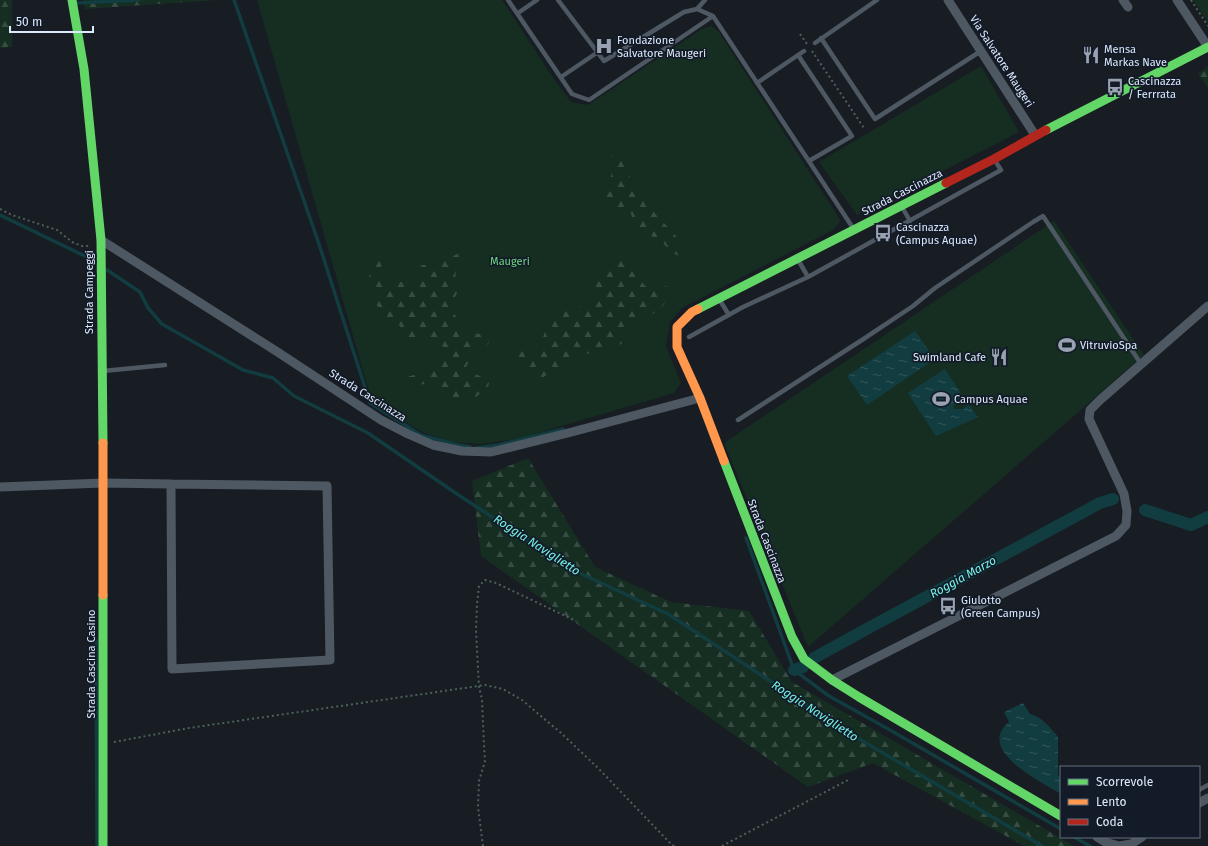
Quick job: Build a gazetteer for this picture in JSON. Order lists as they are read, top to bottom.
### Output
{
  "streets": {
    "street": [
      "Via Salvatore Maugeri",
      "Strada Cascinazza",
      "Strada Campeggi",
      "Strada Cascina Casino"
    ]
  },
  "crossings": [
    ["Via Salvatore Maugeri", "Strada Cascinazza"],
    ["Strada Cascinazza", "Strada Campeggi"],
    ["Strada Campeggi", "Strada Cascina Casino"]
  ],
  "water": ["Roggia Naviglietto", "Roggia Marzo"],
  "parks": ["Maugeri"],
  "places": {
    "hospital": ["Fondazione Salvatore Maugeri"],
    "restaurant": ["Mensa Markas Nave", "Swimland Cafe"],
    "bus stop": ["Cascinazza / Ferrrata", "Cascinazza (Campus Aquae)", "Giulotto (Green Campus)"],
    "sports": ["VitruvioSpa", "Campus Aquae"]
  },
  "legend": ["Scorrevole", "Lento", "Coda"],
  "scale_bar": "50 m"
}
